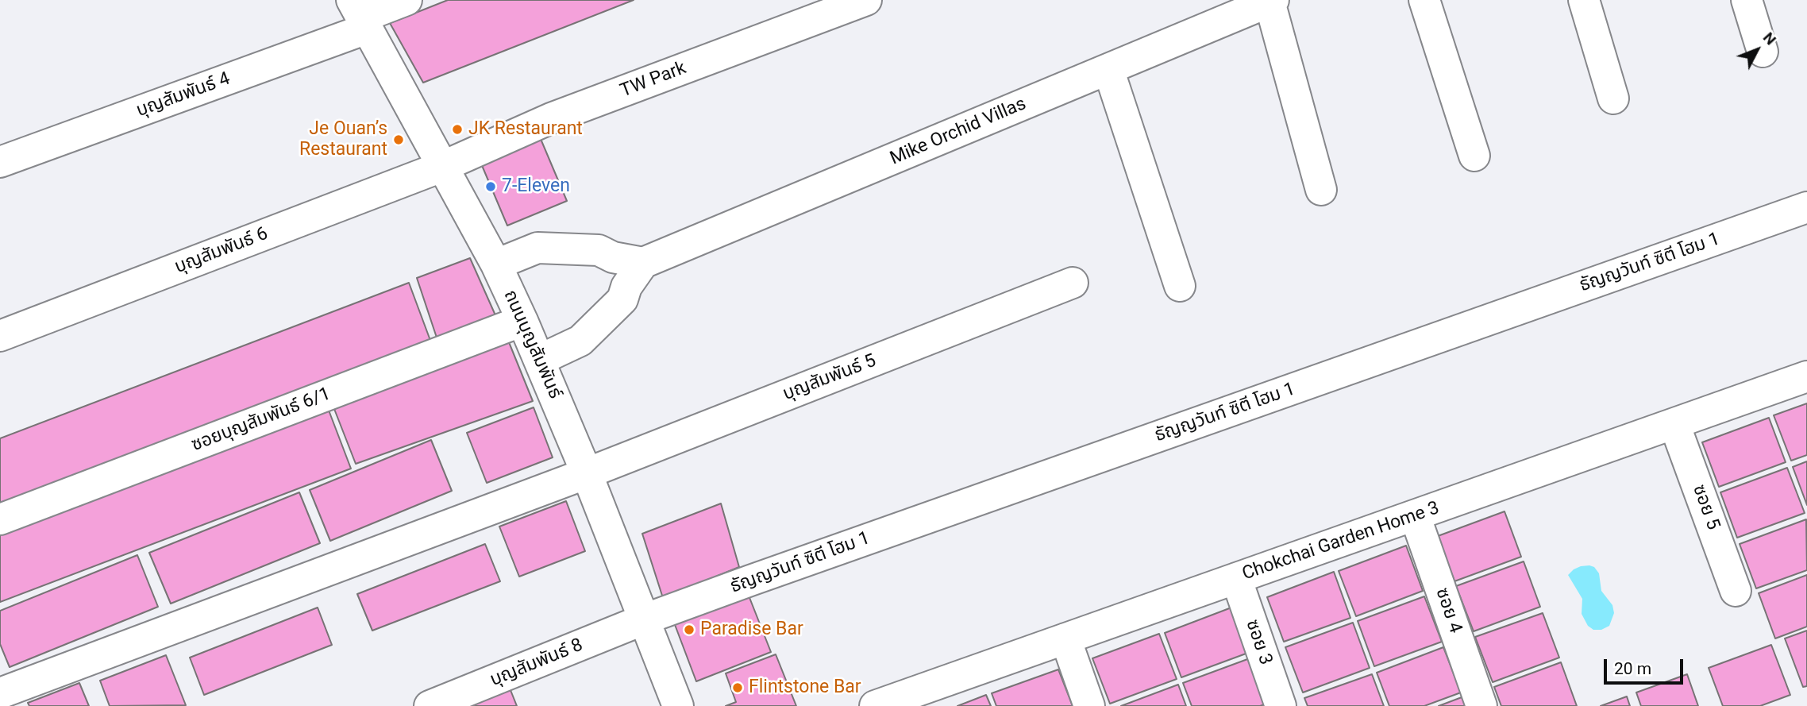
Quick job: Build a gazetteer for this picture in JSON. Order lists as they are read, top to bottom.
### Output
{
  "streets": {
    "street": [
      "TW Park",
      "บุญสัมพันธ์ 4",
      "Mike Orchid Villas",
      "บุญสัมพันธ์ 6",
      "ธัญญวันท์ ซิตี โฮม 1",
      "ถนนบุญสัมพันธ์",
      "บุญสัมพันธ์ 5",
      "ซอยบุญสัมพันธ์ 6/1",
      "ซอย 5",
      "Chokchai Garden Home 3",
      "ซอย 4",
      "ซอย 3",
      "บุญสัมพันธ์ 8"
    ]
  },
  "crossings": [
    ["TW Park", "บุญสัมพันธ์ 6"],
    ["TW Park", "ถนนบุญสัมพันธ์"],
    ["บุญสัมพันธ์ 4", "ถนนบุญสัมพันธ์"],
    ["บุญสัมพันธ์ 6", "ถนนบุญสัมพันธ์"],
    ["ธัญญวันท์ ซิตี โฮม 1", "ถนนบุญสัมพันธ์"],
    ["ธัญญวันท์ ซิตี โฮม 1", "บุญสัมพันธ์ 8"],
    ["ถนนบุญสัมพันธ์", "บุญสัมพันธ์ 5"],
    ["ถนนบุญสัมพันธ์", "ซอยบุญสัมพันธ์ 6/1"],
    ["ถนนบุญสัมพันธ์", "บุญสัมพันธ์ 8"],
    ["ซอย 5", "Chokchai Garden Home 3"],
    ["Chokchai Garden Home 3", "ซอย 4"],
    ["Chokchai Garden Home 3", "ซอย 3"]
  ],
  "places": [
    "JK Restaurant",
    "Je Ouan’s Restaurant",
    "7-Eleven",
    "Paradise Bar",
    "Flintstone Bar"
  ],
  "scale_bar": "20 m",
  "north": "top right"
}
